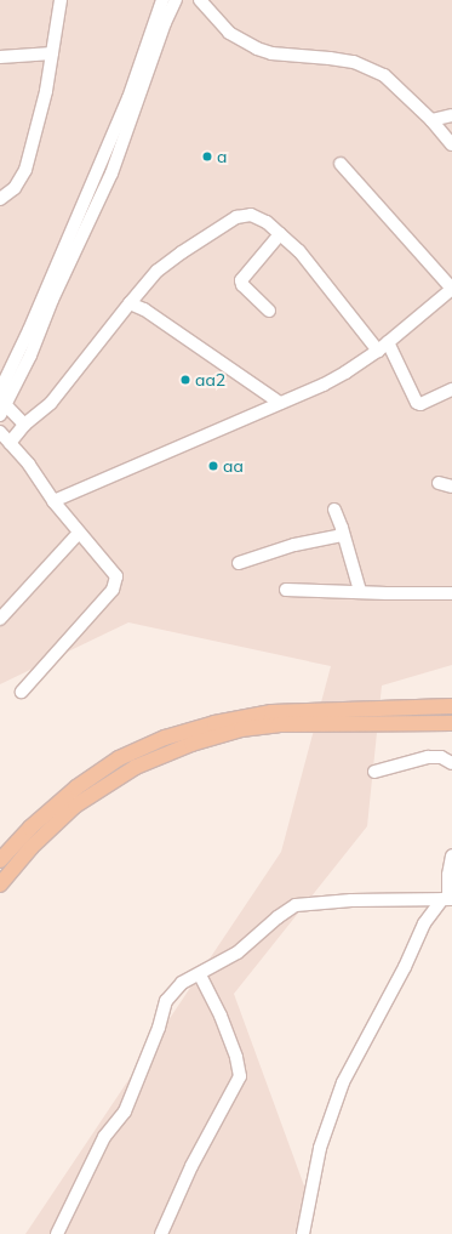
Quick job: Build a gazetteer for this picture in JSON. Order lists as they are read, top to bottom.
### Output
{
  "places": ["a", "aa2", "aa"]
}
